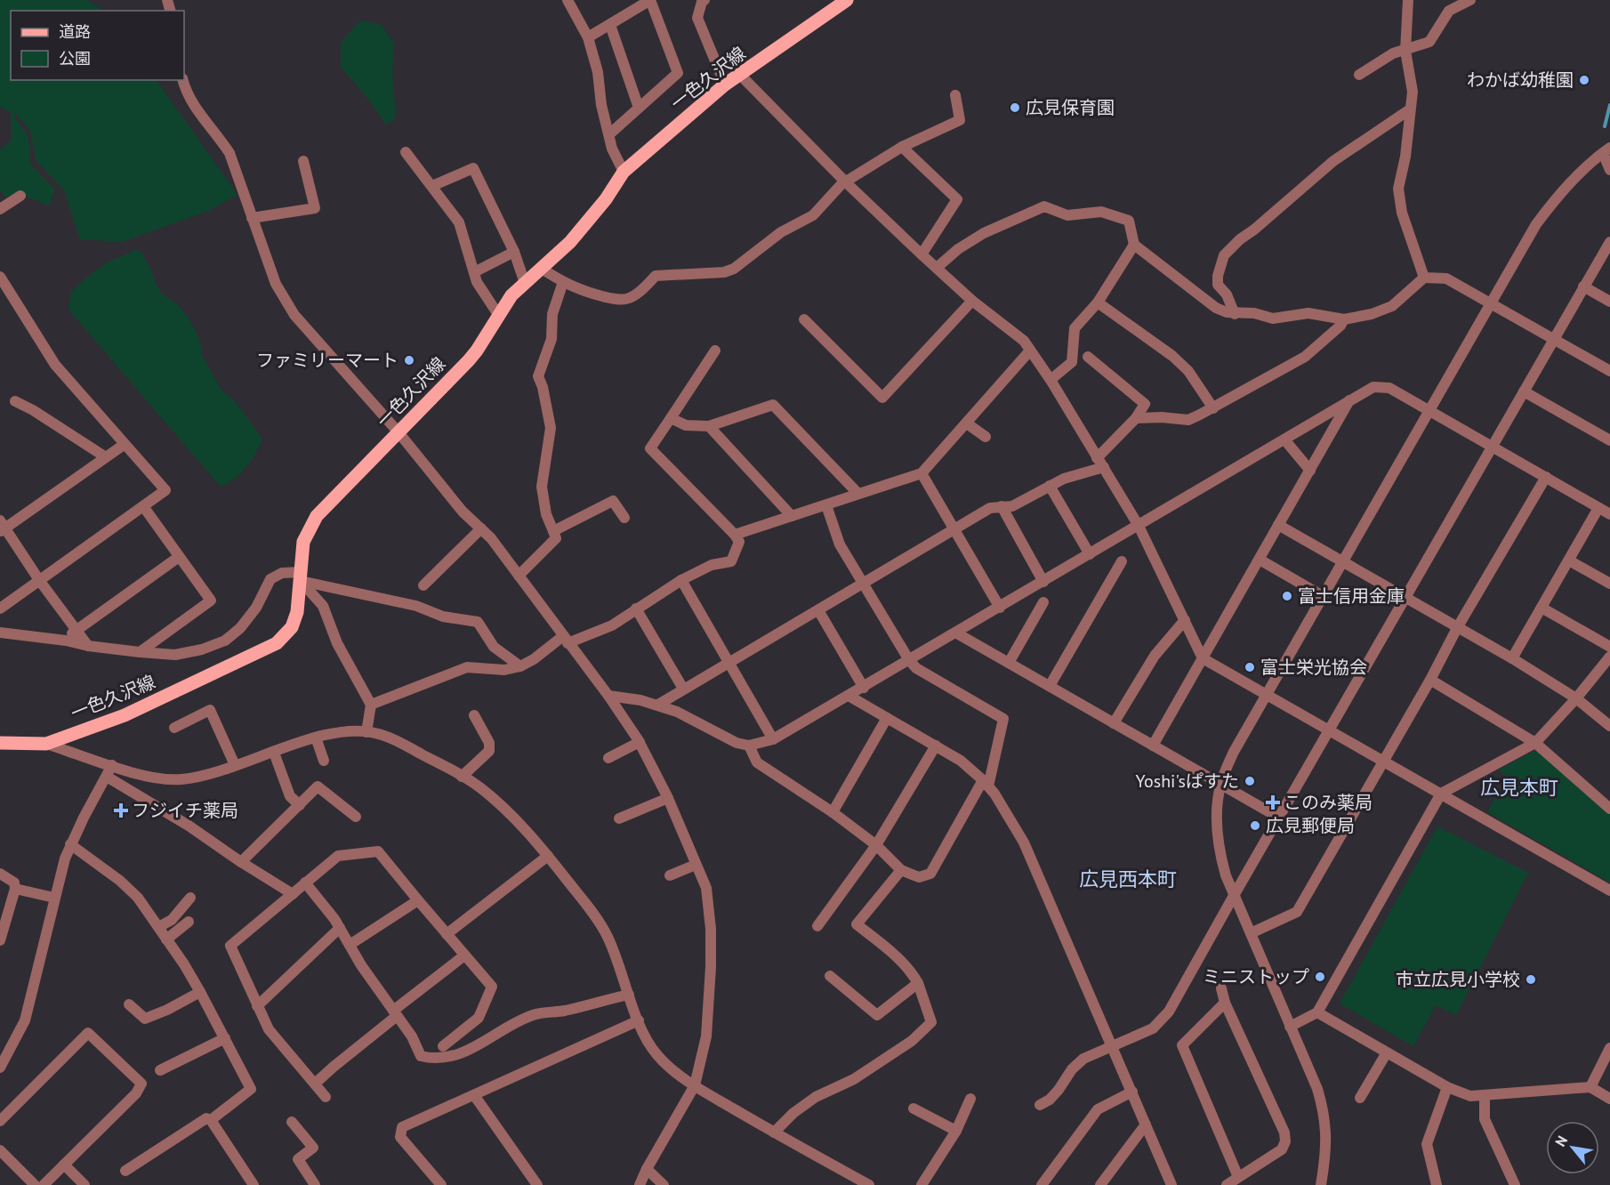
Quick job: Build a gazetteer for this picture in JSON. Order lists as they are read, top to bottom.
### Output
{
  "streets": {
    "main road": ["一色久沢線"]
  },
  "districts": ["広見本町", "広見西本町"],
  "places": {
    "other": [
      "わかば幼稚園",
      "広見保育園",
      "ファミリーマート",
      "富士信用金庫",
      "富士栄光協会",
      "Yoshi'sぱすた",
      "広見郵便局",
      "ミニストップ",
      "市立広見小学校"
    ],
    "health": ["このみ薬局", "フジイチ薬局"]
  },
  "legend": ["道路", "公園"],
  "north": "top left"
}
